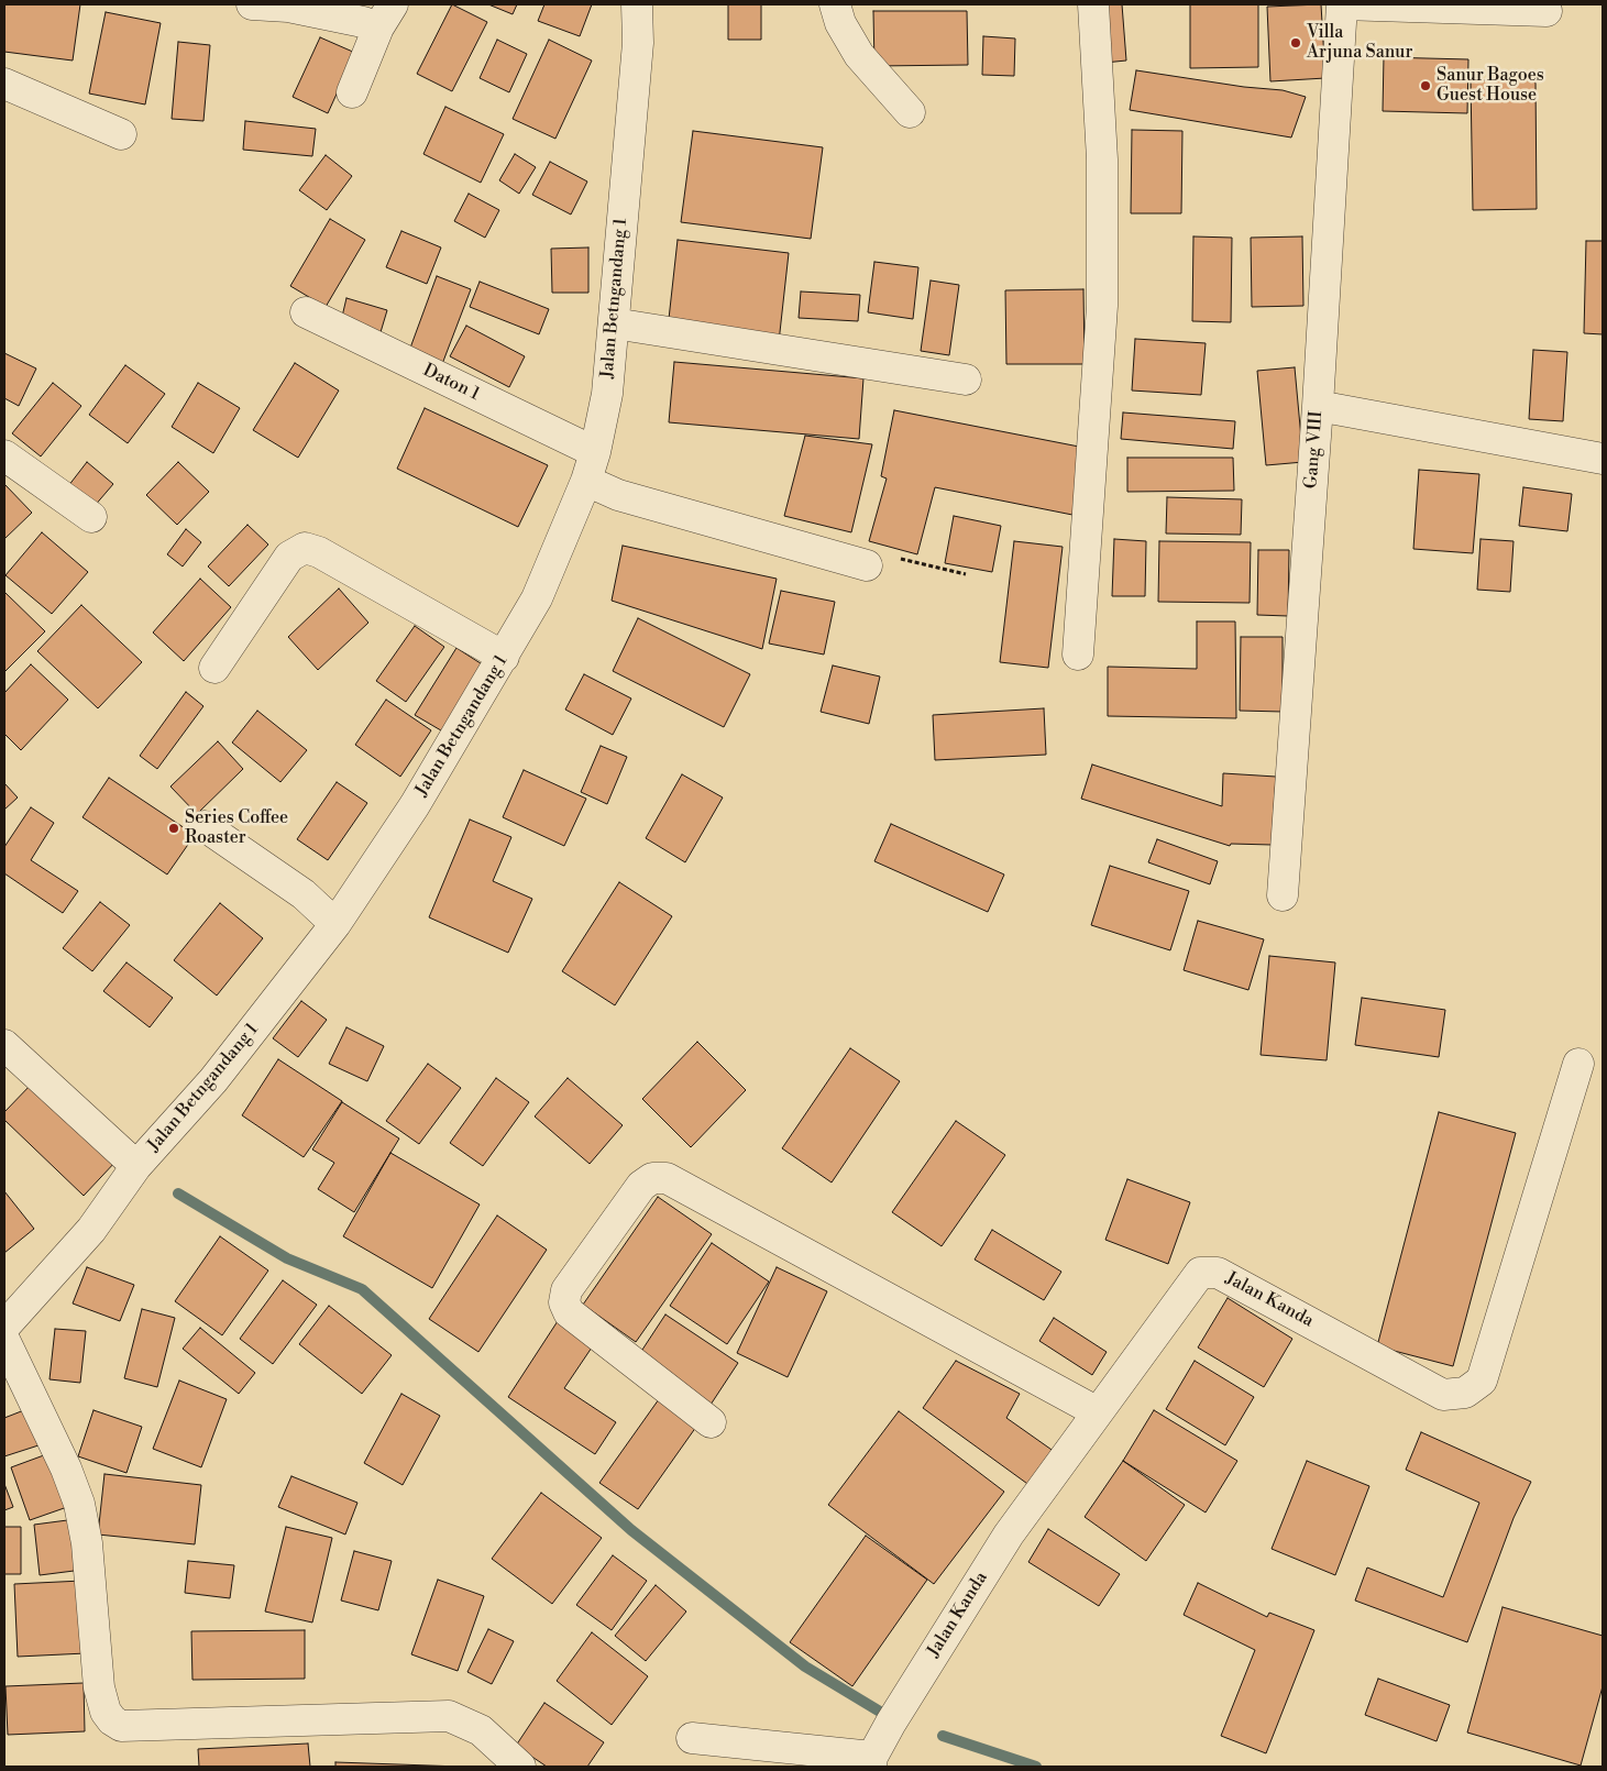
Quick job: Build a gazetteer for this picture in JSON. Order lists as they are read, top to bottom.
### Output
{
  "streets": {
    "street": [
      "Jalan Betngandang 1",
      "Daton 1",
      "Gang VIII",
      "Jalan Kanda"
    ]
  },
  "crossings": [
    ["Jalan Betngandang 1", "Daton 1"]
  ],
  "places": ["Villa Arjuna Sanur", "Sanur Bagoes Guest House", "Series Coffee Roaster"]
}
